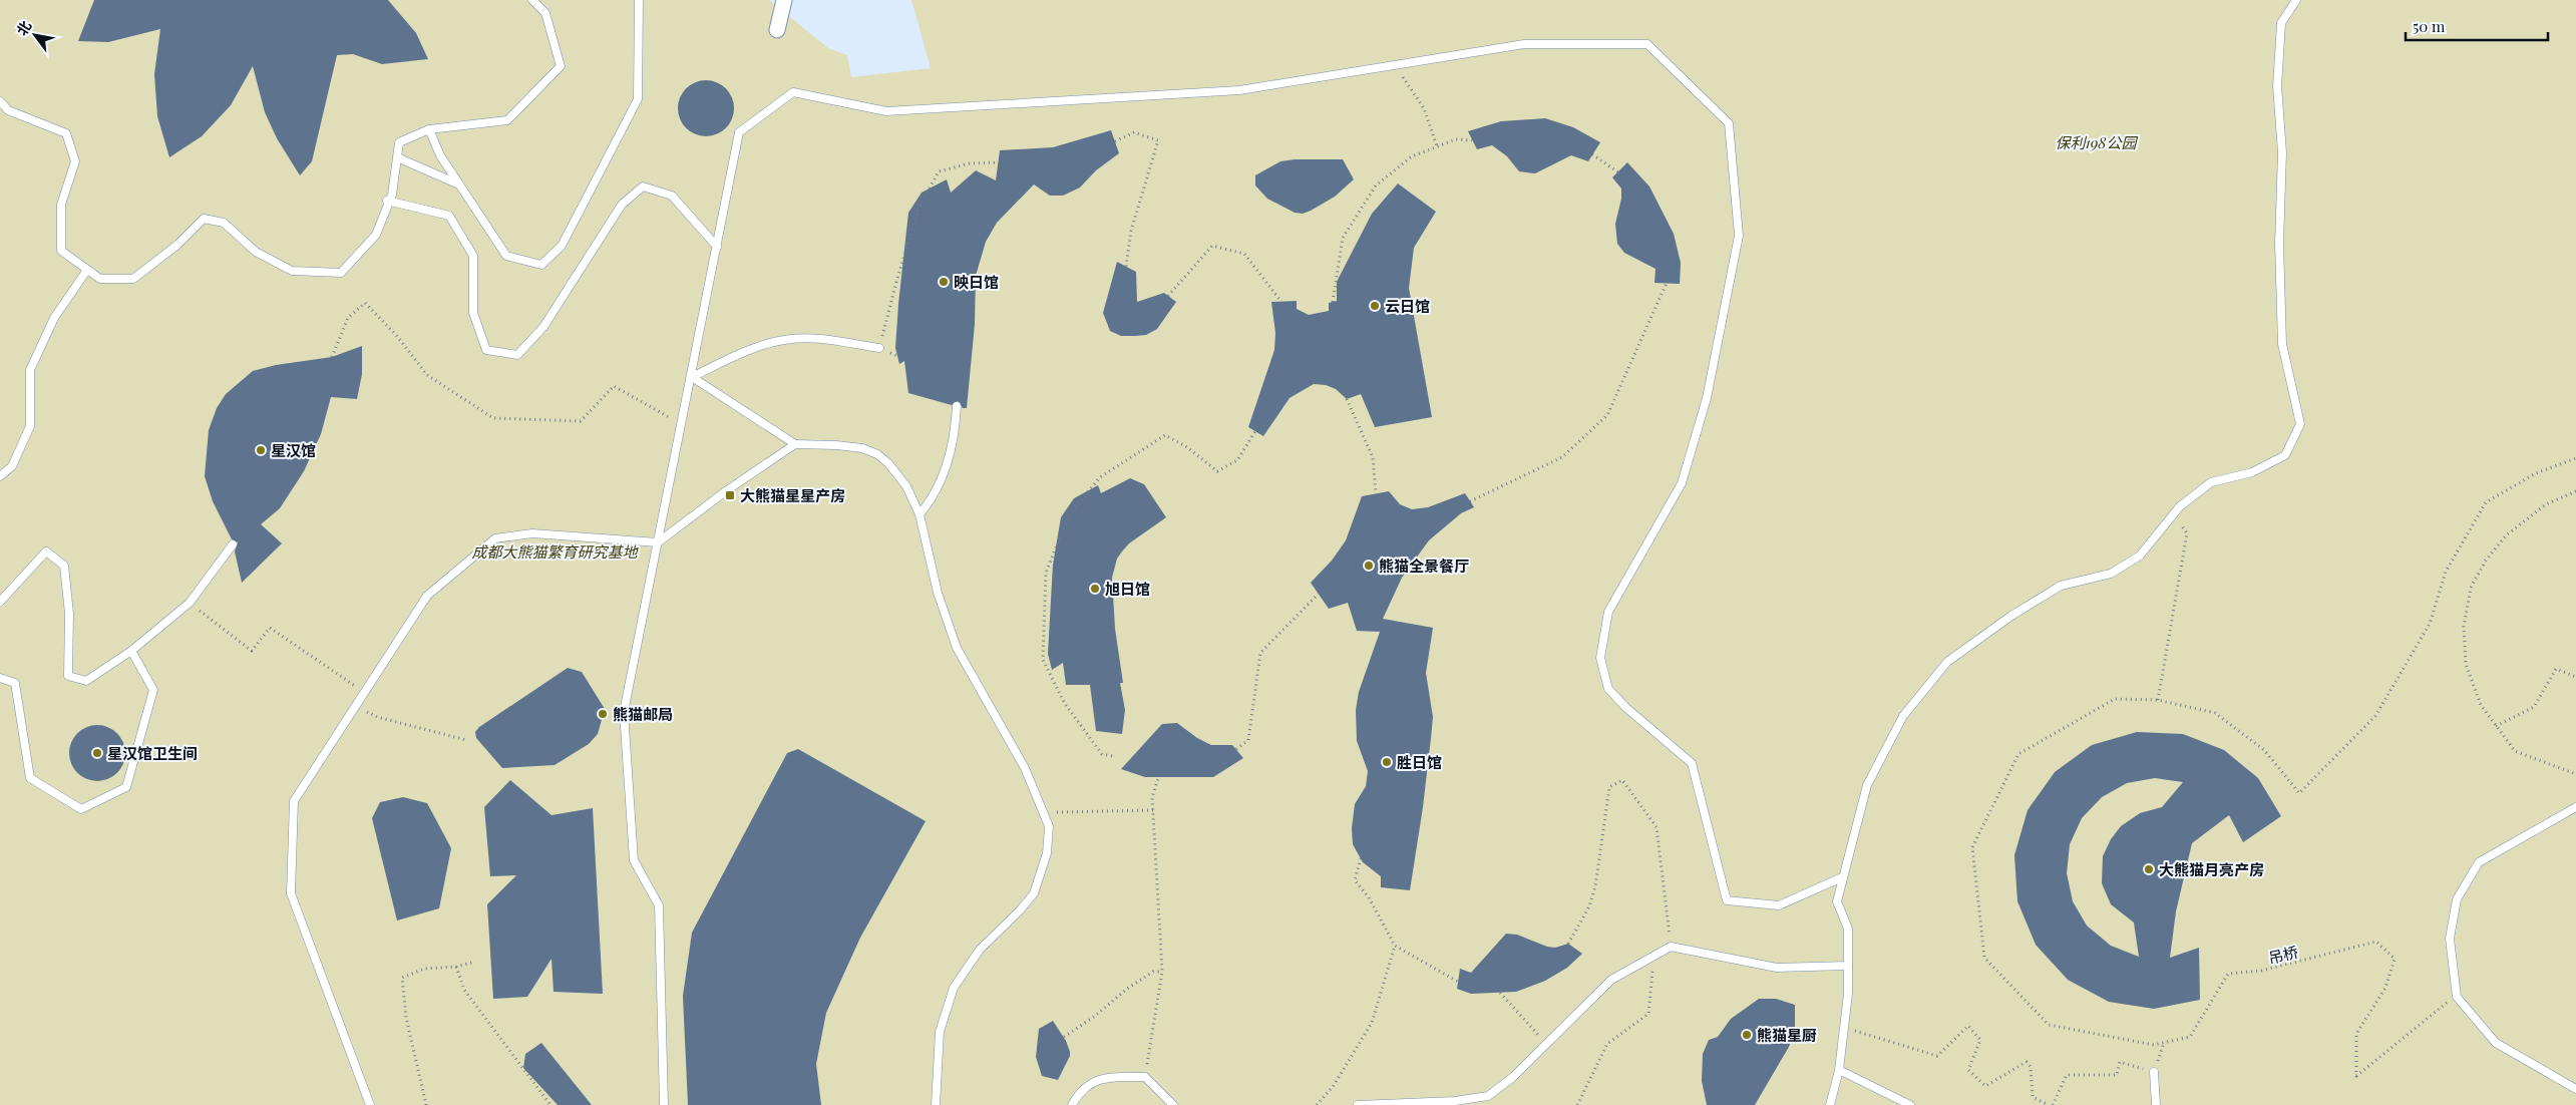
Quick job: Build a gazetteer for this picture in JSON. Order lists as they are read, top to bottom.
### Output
{
  "streets": {
    "path": ["吊桥"]
  },
  "parks": ["保利198公园", "成都大熊猫繁育研究基地"],
  "places": {
    "other": [
      "映日馆",
      "云日馆",
      "星汉馆",
      "熊猫全景餐厅",
      "旭日馆",
      "熊猫邮局",
      "星汉馆卫生间",
      "胜日馆",
      "大熊猫月亮产房",
      "熊猫星厨"
    ],
    "transit": ["大熊猫星星产房"]
  },
  "scale_bar": "50 m",
  "north": "top left"
}
